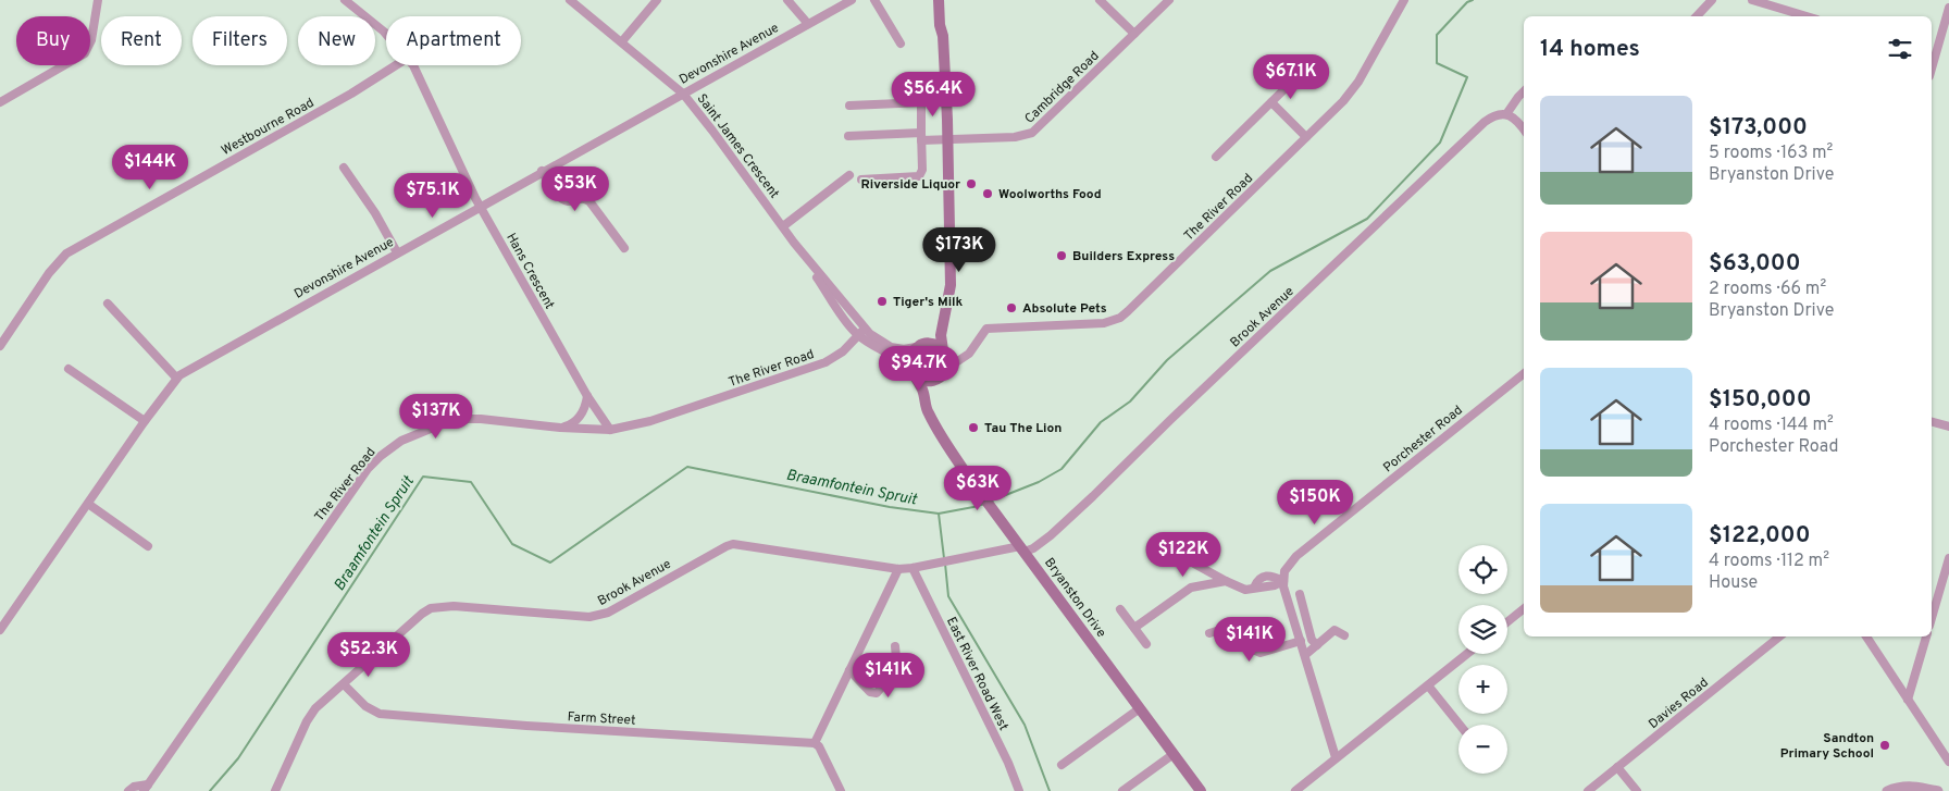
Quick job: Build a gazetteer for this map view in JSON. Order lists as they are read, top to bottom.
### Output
{
  "streets": {
    "main road": ["Bryanston Drive"],
    "street": [
      "Devonshire Avenue",
      "Cambridge Road",
      "Westbourne Road",
      "Saint James Crescent",
      "The River Road",
      "Hans Crescent",
      "Brook Avenue",
      "Porchester Road",
      "East River Road West",
      "Davies Road",
      "Farm Street"
    ]
  },
  "crossings": [
    ["Devonshire Avenue", "Saint James Crescent"],
    ["Devonshire Avenue", "Hans Crescent"],
    ["Saint James Crescent", "The River Road"],
    ["Saint James Crescent", "Bryanston Drive"],
    ["The River Road", "Hans Crescent"],
    ["The River Road", "Bryanston Drive"],
    ["Brook Avenue", "Bryanston Drive"],
    ["Brook Avenue", "East River Road West"],
    ["Brook Avenue", "Farm Street"]
  ],
  "water": ["Braamfontein Spruit"],
  "places": [
    "Riverside Liquor",
    "Woolworths Food",
    "Builders Express",
    "Tiger's Milk",
    "Absolute Pets",
    "Tau The Lion",
    "Sandton Primary School"
  ],
  "page": {
    "chip": [
      "Buy",
      "Rent",
      "Filters",
      "New",
      "Apartment"
    ],
    "heading": "14 homes",
    "price": [
      "$67.1K",
      "$56.4K",
      "$144K",
      "$53K",
      "$75.1K",
      "$173K",
      "$94.7K",
      "$137K",
      "$63K",
      "$150K",
      "$122K",
      "$141K",
      "$52.3K",
      "$141K"
    ],
    "list": [
      {
        "name": "$173,000",
        "note": "5 rooms · 163 m² · Bryanston Drive"
      },
      {
        "name": "$63,000",
        "note": "2 rooms · 66 m² · Bryanston Drive"
      },
      {
        "name": "$150,000",
        "note": "4 rooms · 144 m² · Porchester Road"
      },
      {
        "name": "$122,000",
        "note": "4 rooms · 112 m² · House"
      }
    ],
    "map_buttons": ["+", "−"]
  }
}
